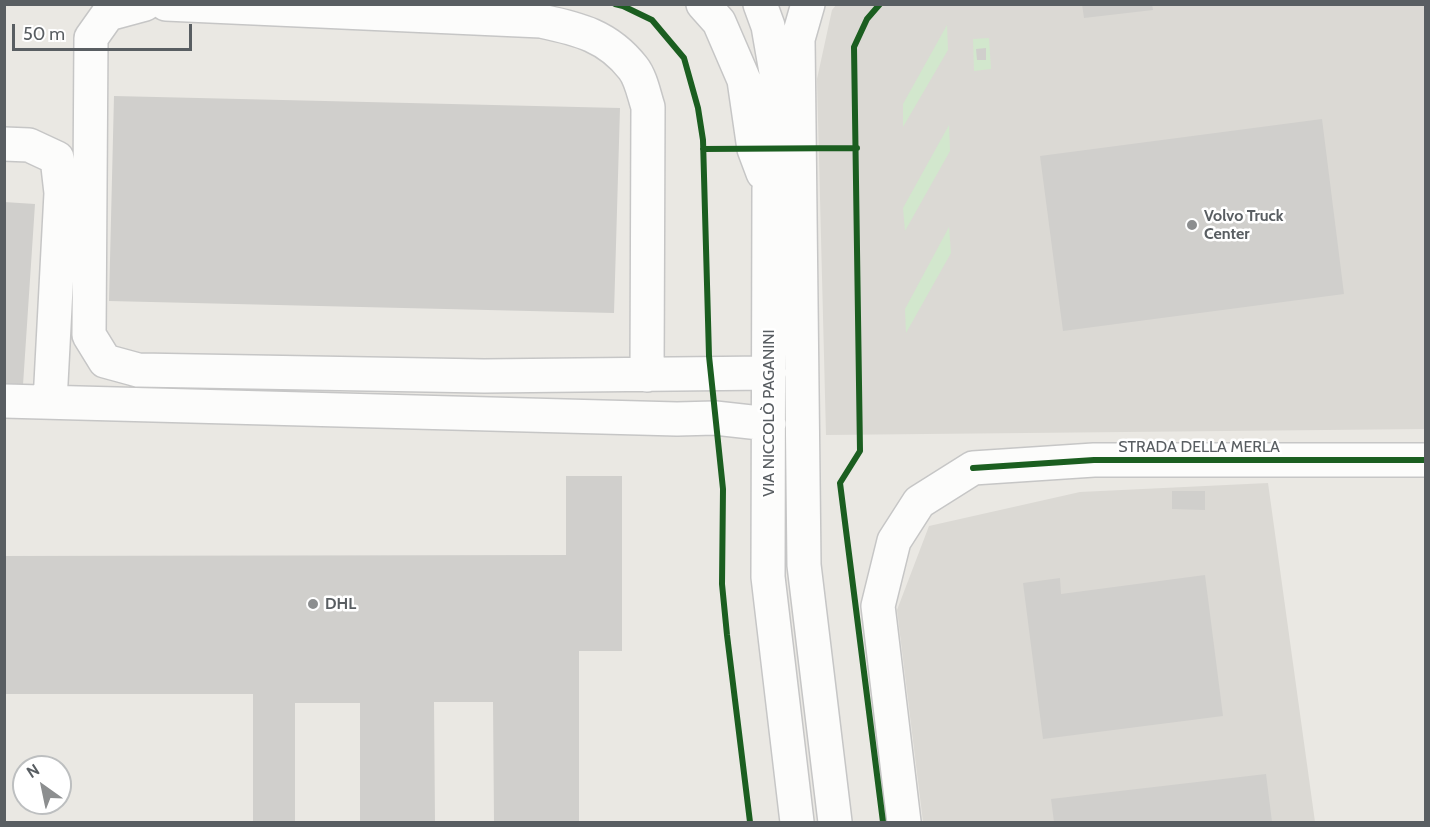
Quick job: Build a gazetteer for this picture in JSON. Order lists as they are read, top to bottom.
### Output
{
  "streets": {
    "street": ["VIA NICCOLÒ PAGANINI", "STRADA DELLA MERLA"]
  },
  "places": ["Volvo Truck Center", "DHL"],
  "scale_bar": "50 m",
  "north": "top left"
}
